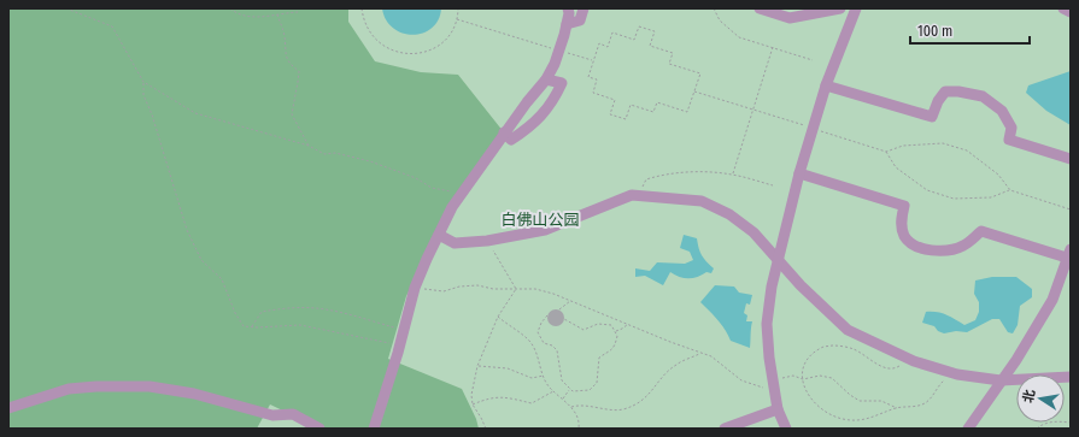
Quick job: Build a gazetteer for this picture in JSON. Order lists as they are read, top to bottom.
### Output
{
  "parks": ["白佛山公园"],
  "scale_bar": "100 m",
  "north": "left"
}
